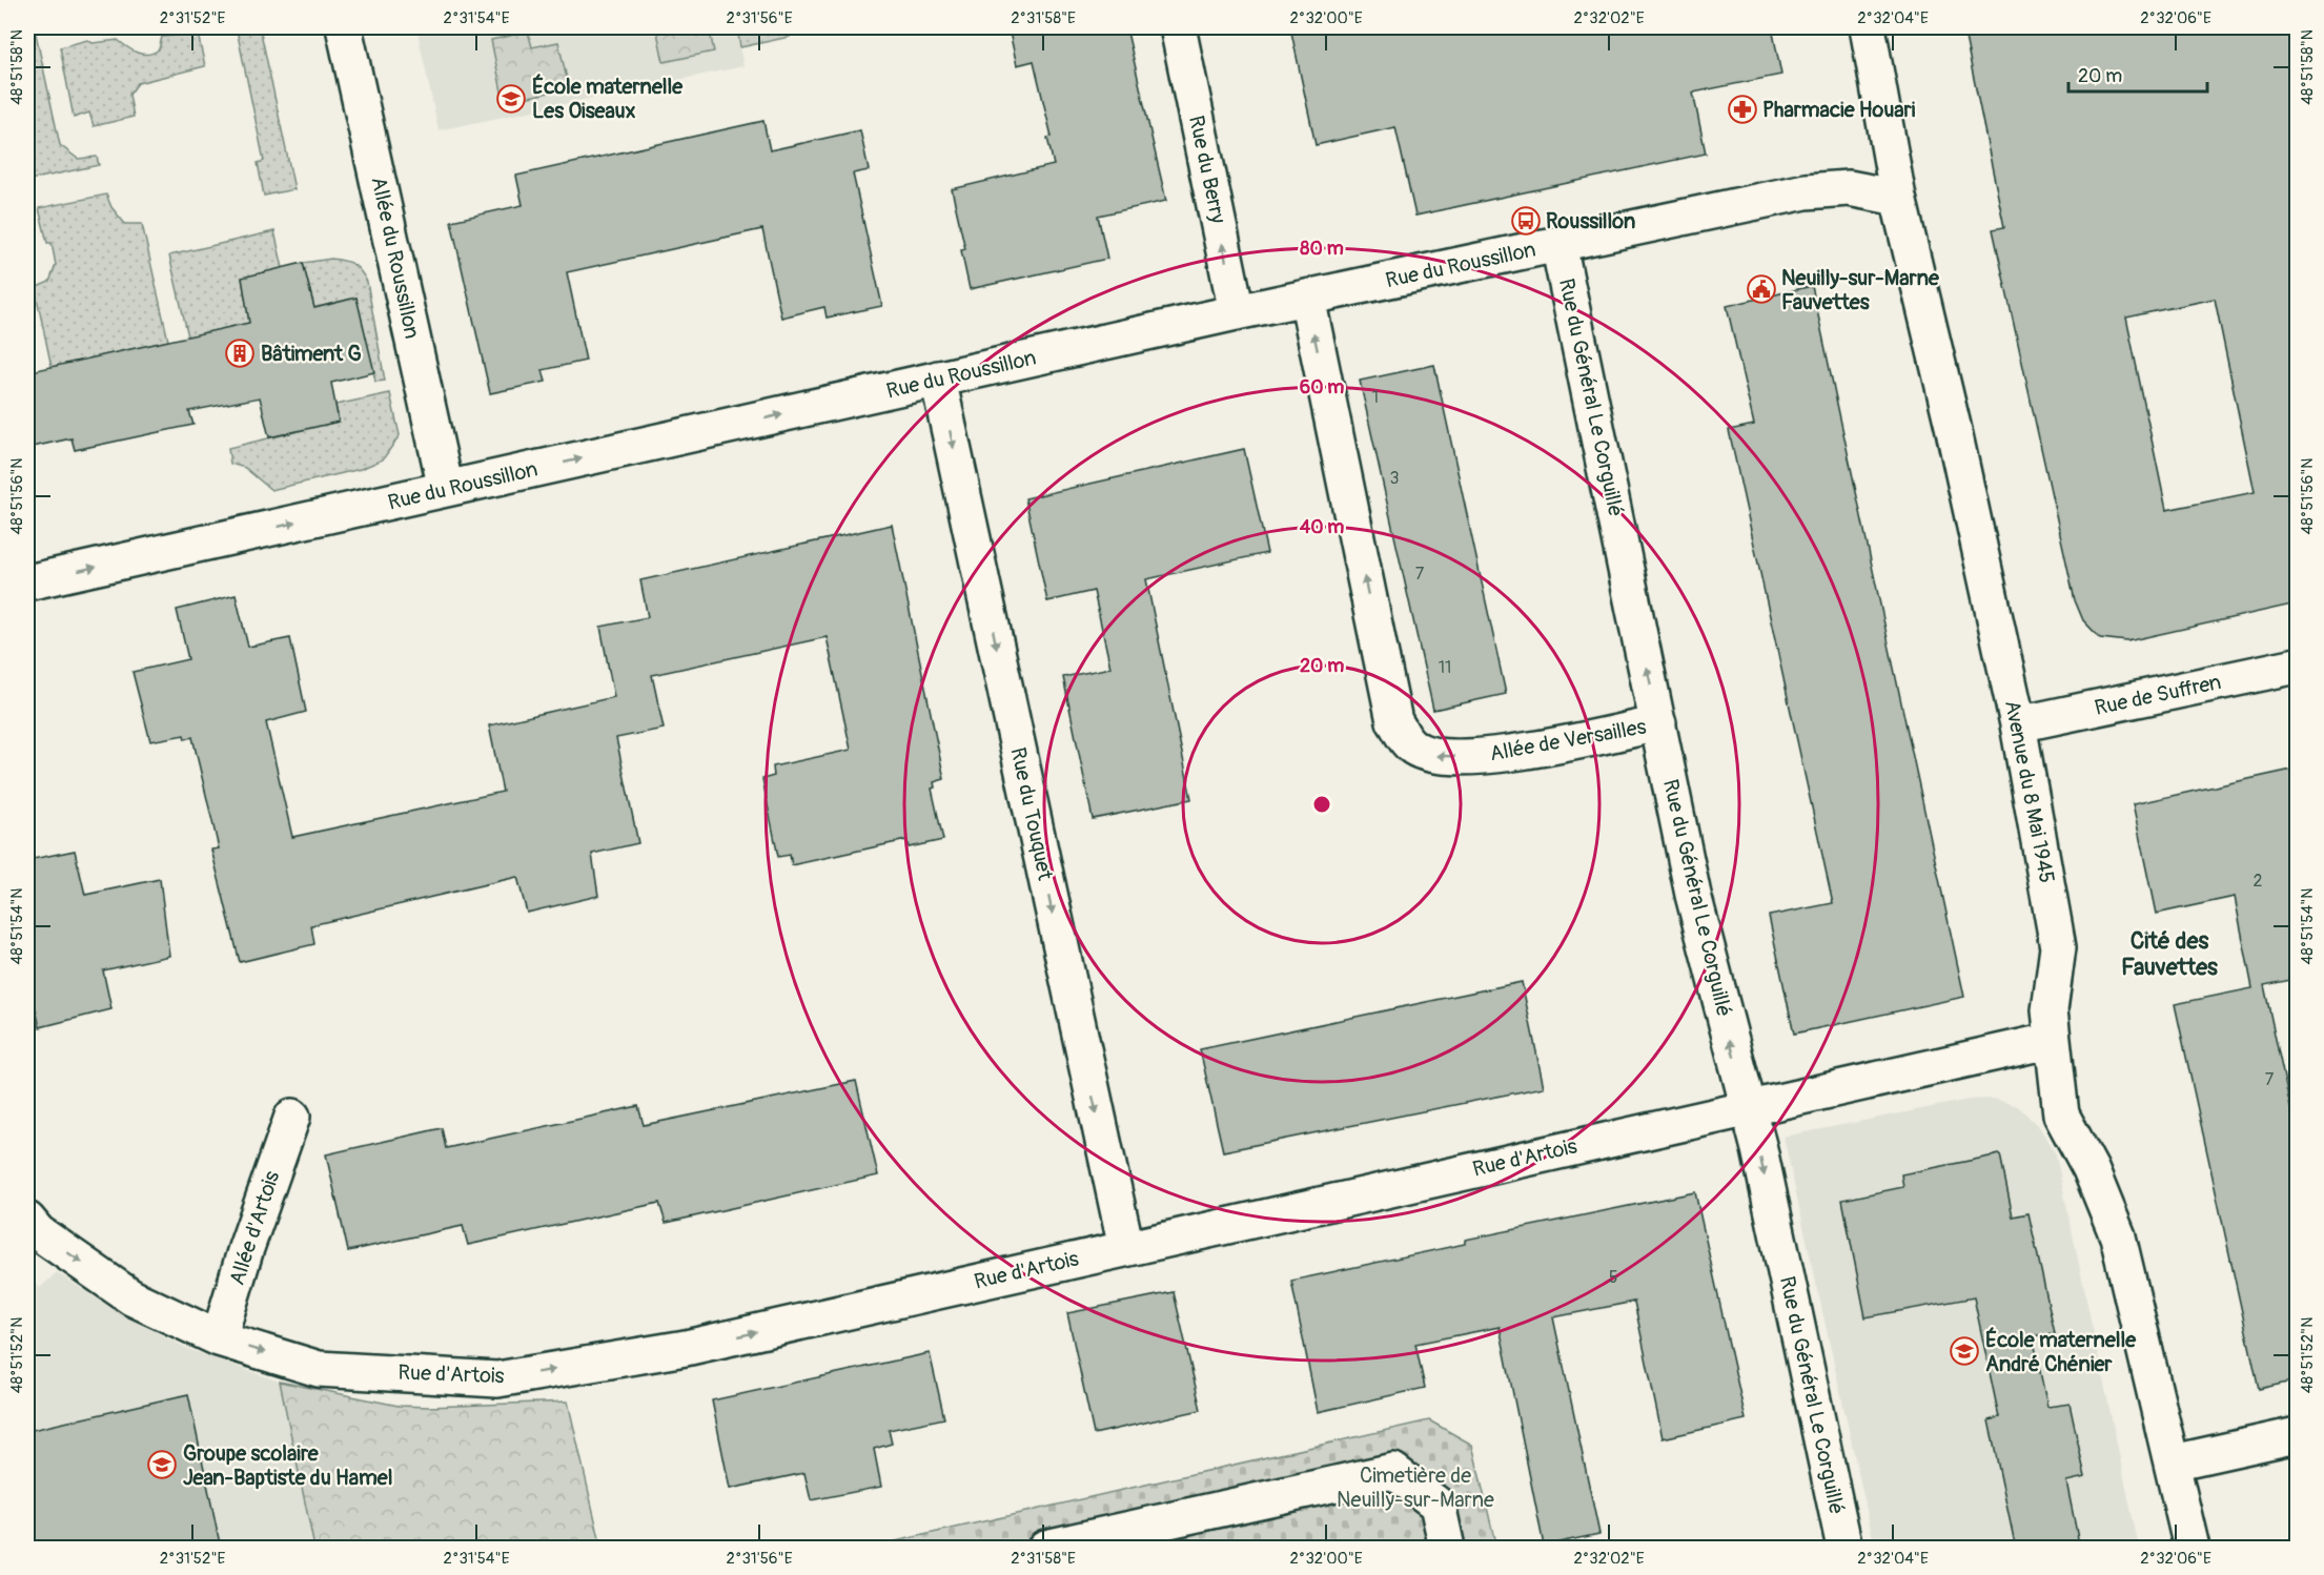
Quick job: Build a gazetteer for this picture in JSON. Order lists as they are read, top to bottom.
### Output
{
  "streets": {
    "street": [
      "Rue du Berry",
      "Allée du Roussillon",
      "Rue du Roussillon",
      "Rue du Général Le Corguillé",
      "Rue de Suffren",
      "Allée de Versailles",
      "Avenue du 8 Mai 1945",
      "Rue du Touquet",
      "Rue d'Artois",
      "Allée d'Artois"
    ]
  },
  "crossings": [
    ["Rue du Berry", "Rue du Roussillon"],
    ["Allée du Roussillon", "Rue du Roussillon"],
    ["Rue du Roussillon", "Rue du Général Le Corguillé"],
    ["Rue du Roussillon", "Allée de Versailles"],
    ["Rue du Roussillon", "Avenue du 8 Mai 1945"],
    ["Rue du Roussillon", "Rue du Touquet"],
    ["Rue du Général Le Corguillé", "Allée de Versailles"],
    ["Rue du Général Le Corguillé", "Rue d'Artois"],
    ["Rue de Suffren", "Avenue du 8 Mai 1945"],
    ["Avenue du 8 Mai 1945", "Rue d'Artois"],
    ["Rue du Touquet", "Rue d'Artois"],
    ["Rue d'Artois", "Allée d'Artois"]
  ],
  "one_way": [
    "Rue du Berry",
    "Rue du Roussillon",
    "Rue du Touquet",
    "Rue d'Artois"
  ],
  "districts": ["Cité des Fauvettes"],
  "parks": ["Cimetière de Neuilly-sur-Marne"],
  "places": {
    "school or university": ["École maternelle Les Oiseaux", "École maternelle André Chénier", "Groupe scolaire Jean-Baptiste du Hamel"],
    "pharmacy": ["Pharmacie Houari"],
    "bus stop": ["Roussillon"],
    "public building": ["Neuilly-sur-Marne Fauvettes"],
    "building": ["Bâtiment G"]
  },
  "house_numbers": [
    "1",
    "3",
    "7",
    "11",
    "2",
    "7",
    "5"
  ],
  "scale_bar": "20 m",
  "coordinates": [
    "2°31'52\"E",
    "2°31'54\"E",
    "2°31'56\"E",
    "2°31'58\"E",
    "2°32'00\"E",
    "2°32'02\"E",
    "2°32'04\"E",
    "2°32'06\"E",
    "48°51'58\"N",
    "48°51'56\"N",
    "48°51'54\"N",
    "48°51'52\"N"
  ],
  "rings": [
    "80 m",
    "60 m",
    "40 m",
    "20 m"
  ]
}
